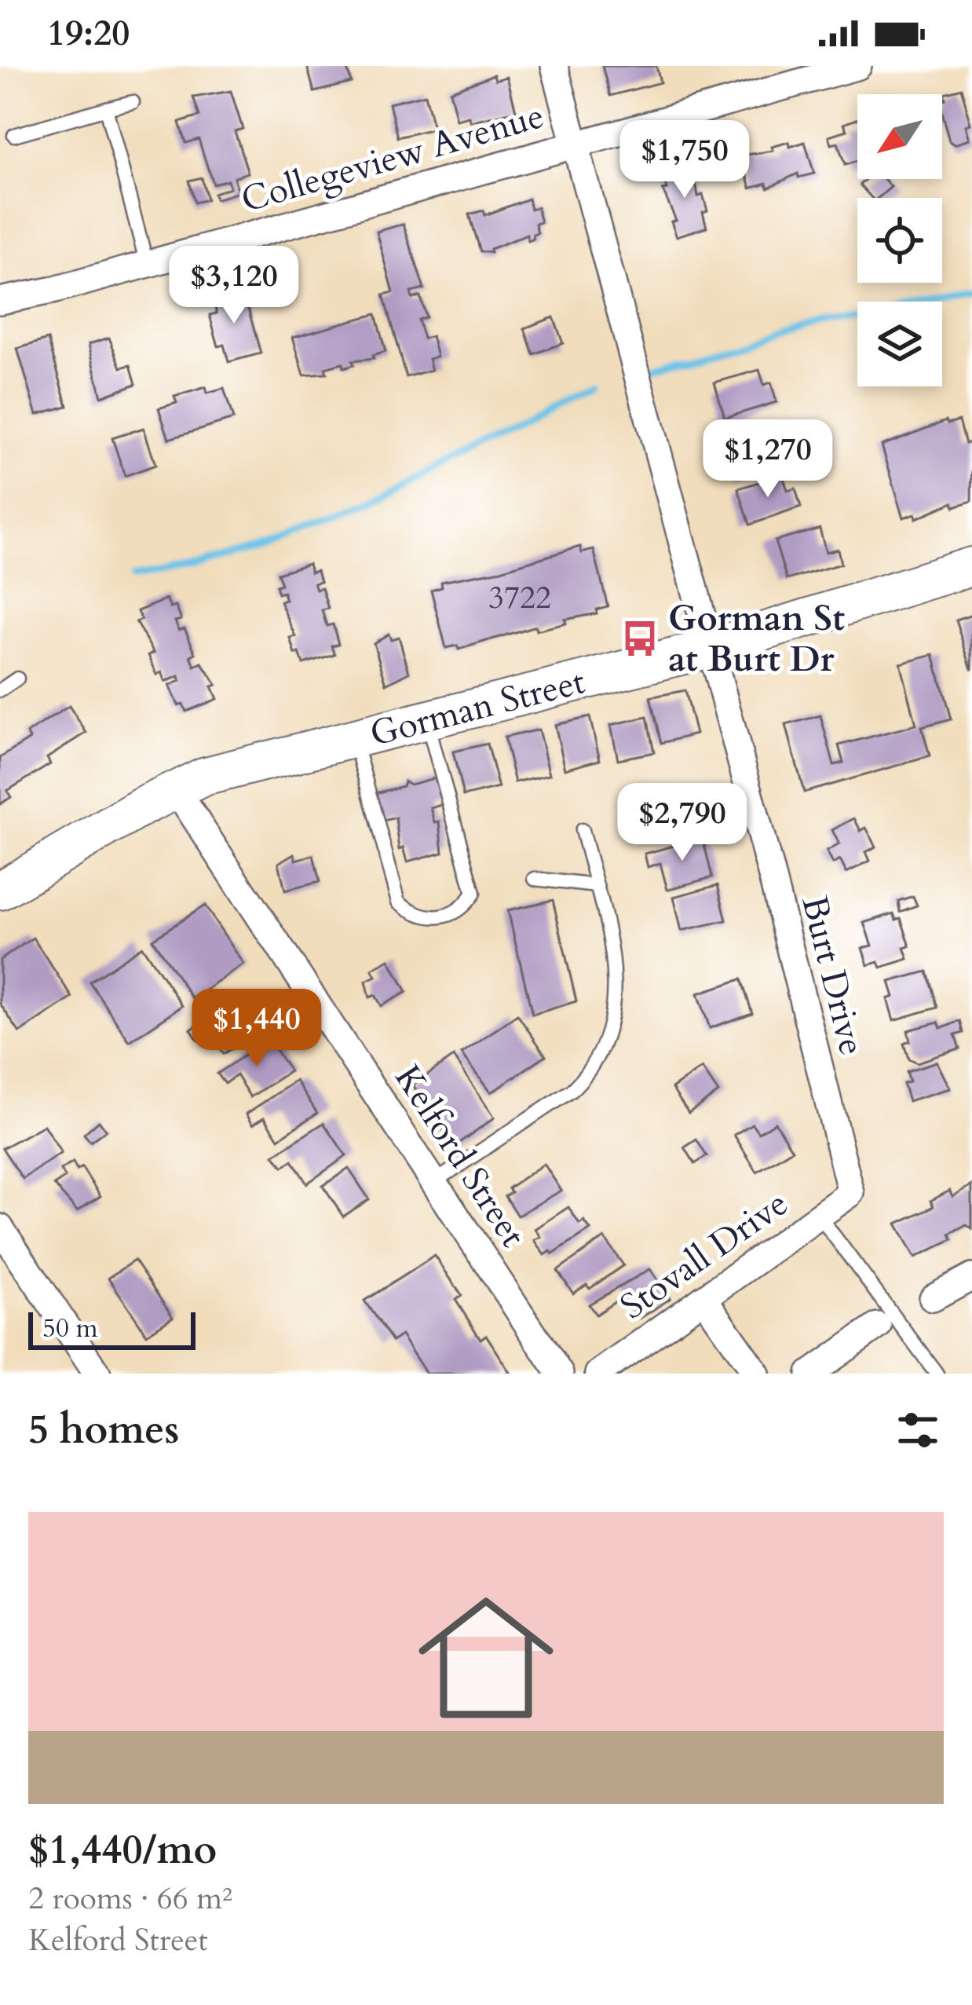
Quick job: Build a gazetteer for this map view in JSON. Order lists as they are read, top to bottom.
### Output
{
  "streets": {
    "main road": ["Gorman Street"],
    "street": [
      "Collegeview Avenue",
      "Burt Drive",
      "Kelford Street",
      "Stovall Drive"
    ]
  },
  "crossings": [
    ["Collegeview Avenue", "Burt Drive"],
    ["Gorman Street", "Burt Drive"],
    ["Gorman Street", "Kelford Street"],
    ["Burt Drive", "Stovall Drive"]
  ],
  "places": {
    "bus stop": ["Gorman St at Burt Dr"]
  },
  "house_numbers": ["3722"],
  "scale_bar": "50 m",
  "north": "bottom left",
  "page": {
    "status": "19:20",
    "price": [
      "$1,750",
      "$3,120",
      "$1,270",
      "$2,790",
      "$1,440"
    ],
    "scale": "50 m",
    "heading": "5 homes",
    "list": [
      {
        "name": "$1,440/mo",
        "note": "2 rooms · 66 m² · Kelford Street"
      }
    ]
  }
}
